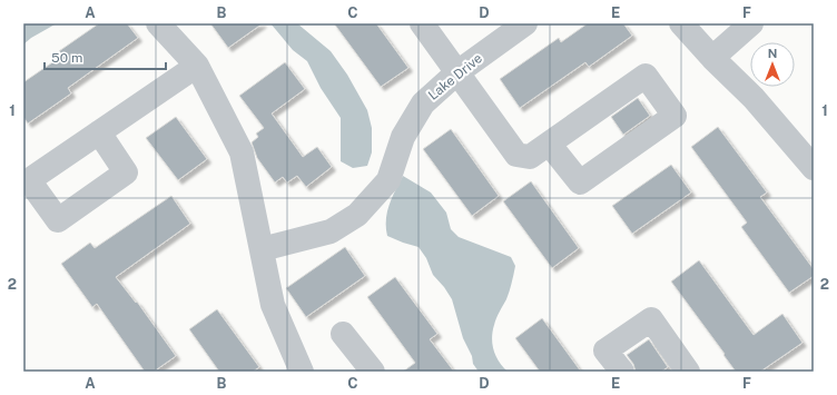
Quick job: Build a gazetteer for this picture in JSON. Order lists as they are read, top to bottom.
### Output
{
  "streets": {
    "street": ["Lake Drive"]
  },
  "scale_bar": "50 m",
  "north": "top",
  "grid": {
    "columns": [
      "A",
      "B",
      "C",
      "D",
      "E",
      "F"
    ],
    "rows": ["1", "2"]
  }
}
